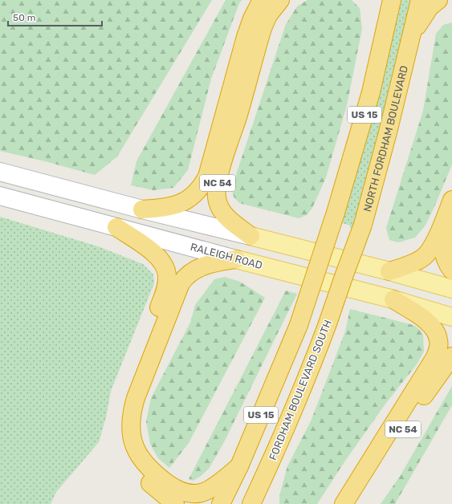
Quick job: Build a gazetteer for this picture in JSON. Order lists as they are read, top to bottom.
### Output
{
  "streets": {
    "highway": [
      "US 15",
      "NORTH FORDHAM BOULEVARD",
      "NC 54",
      "FORDHAM BOULEVARD SOUTH"
    ],
    "main road": ["RALEIGH ROAD"]
  },
  "crossings": [
    ["NORTH FORDHAM BOULEVARD", "FORDHAM BOULEVARD SOUTH"]
  ],
  "scale_bar": "50 m"
}
